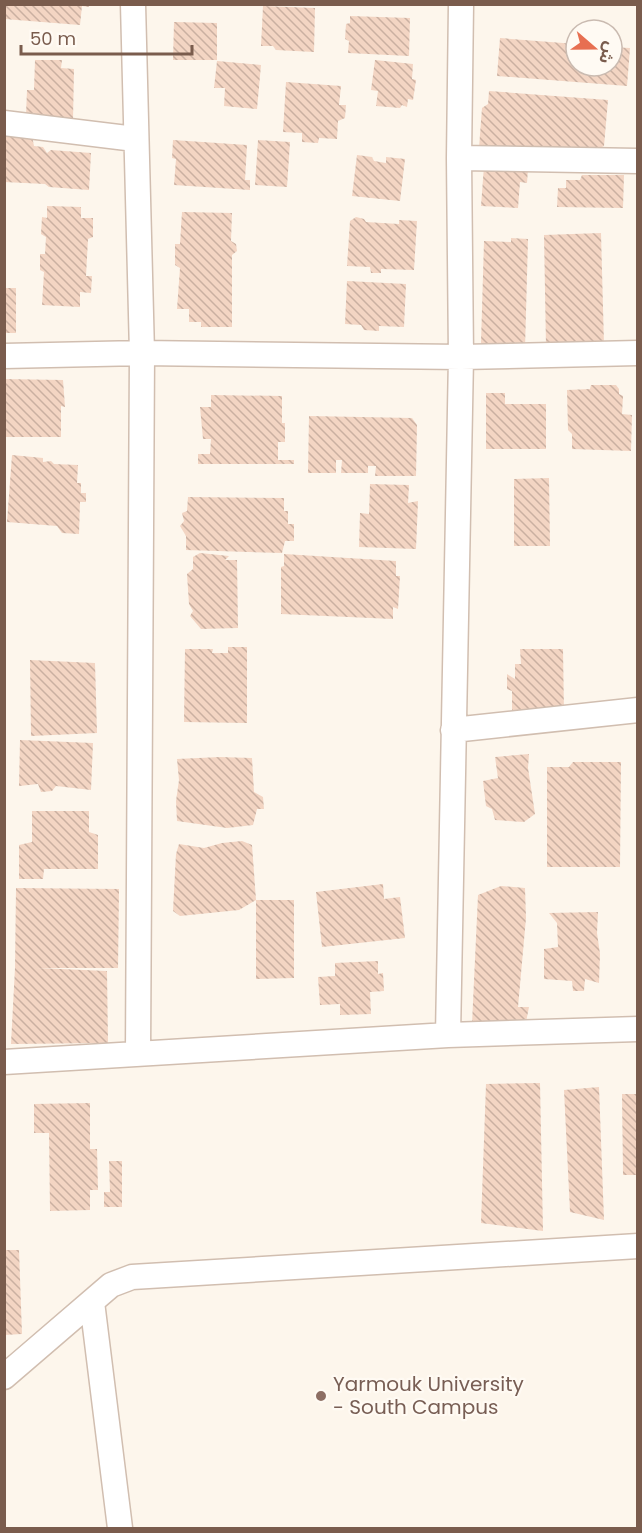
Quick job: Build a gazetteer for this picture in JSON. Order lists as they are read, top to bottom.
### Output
{
  "places": ["Yarmouk University - South Campus"],
  "scale_bar": "50 m",
  "north": "right"
}
